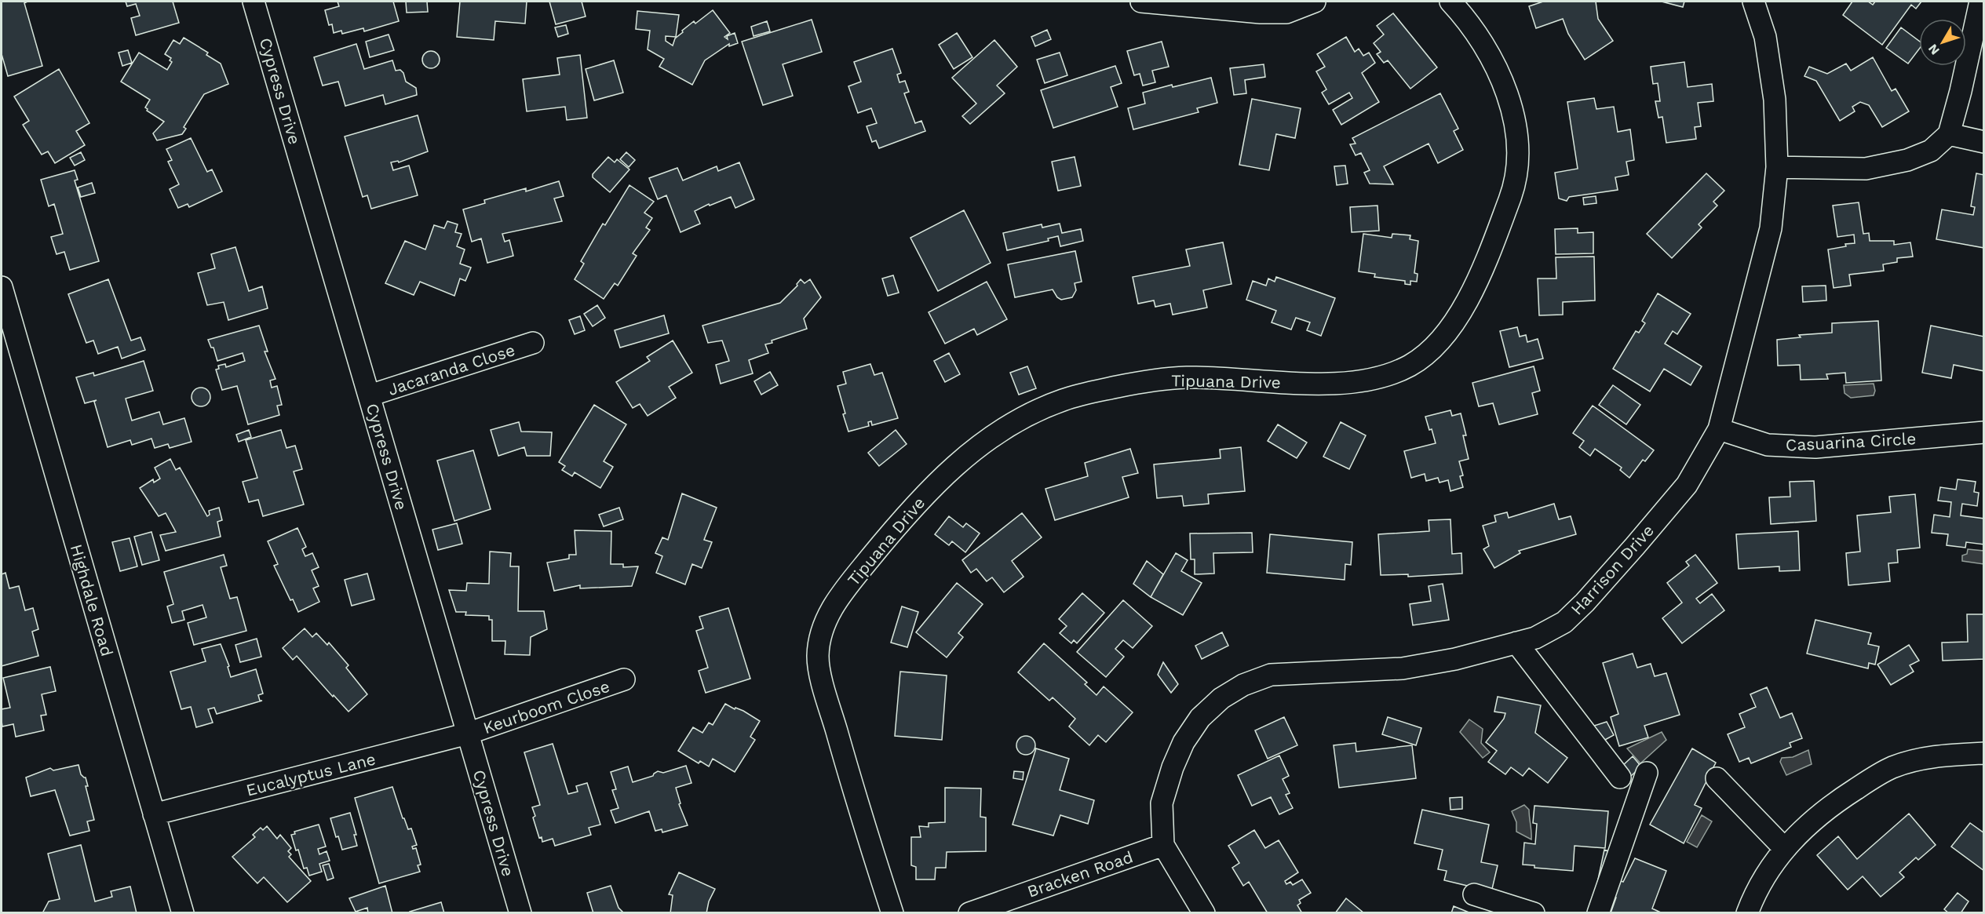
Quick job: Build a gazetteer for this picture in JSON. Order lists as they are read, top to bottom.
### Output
{
  "streets": {
    "street": [
      "Cypress Drive",
      "Jacaranda Close",
      "Tipuana Drive",
      "Casuarina Circle",
      "Harrison Drive",
      "Highdale Road",
      "Keurboom Close",
      "Eucalyptus Lane",
      "Bracken Road"
    ]
  },
  "crossings": [
    ["Cypress Drive", "Jacaranda Close"],
    ["Cypress Drive", "Keurboom Close"],
    ["Cypress Drive", "Eucalyptus Lane"],
    ["Casuarina Circle", "Harrison Drive"],
    ["Harrison Drive", "Bracken Road"],
    ["Highdale Road", "Eucalyptus Lane"],
    ["Keurboom Close", "Eucalyptus Lane"]
  ],
  "north": "bottom left"
}
